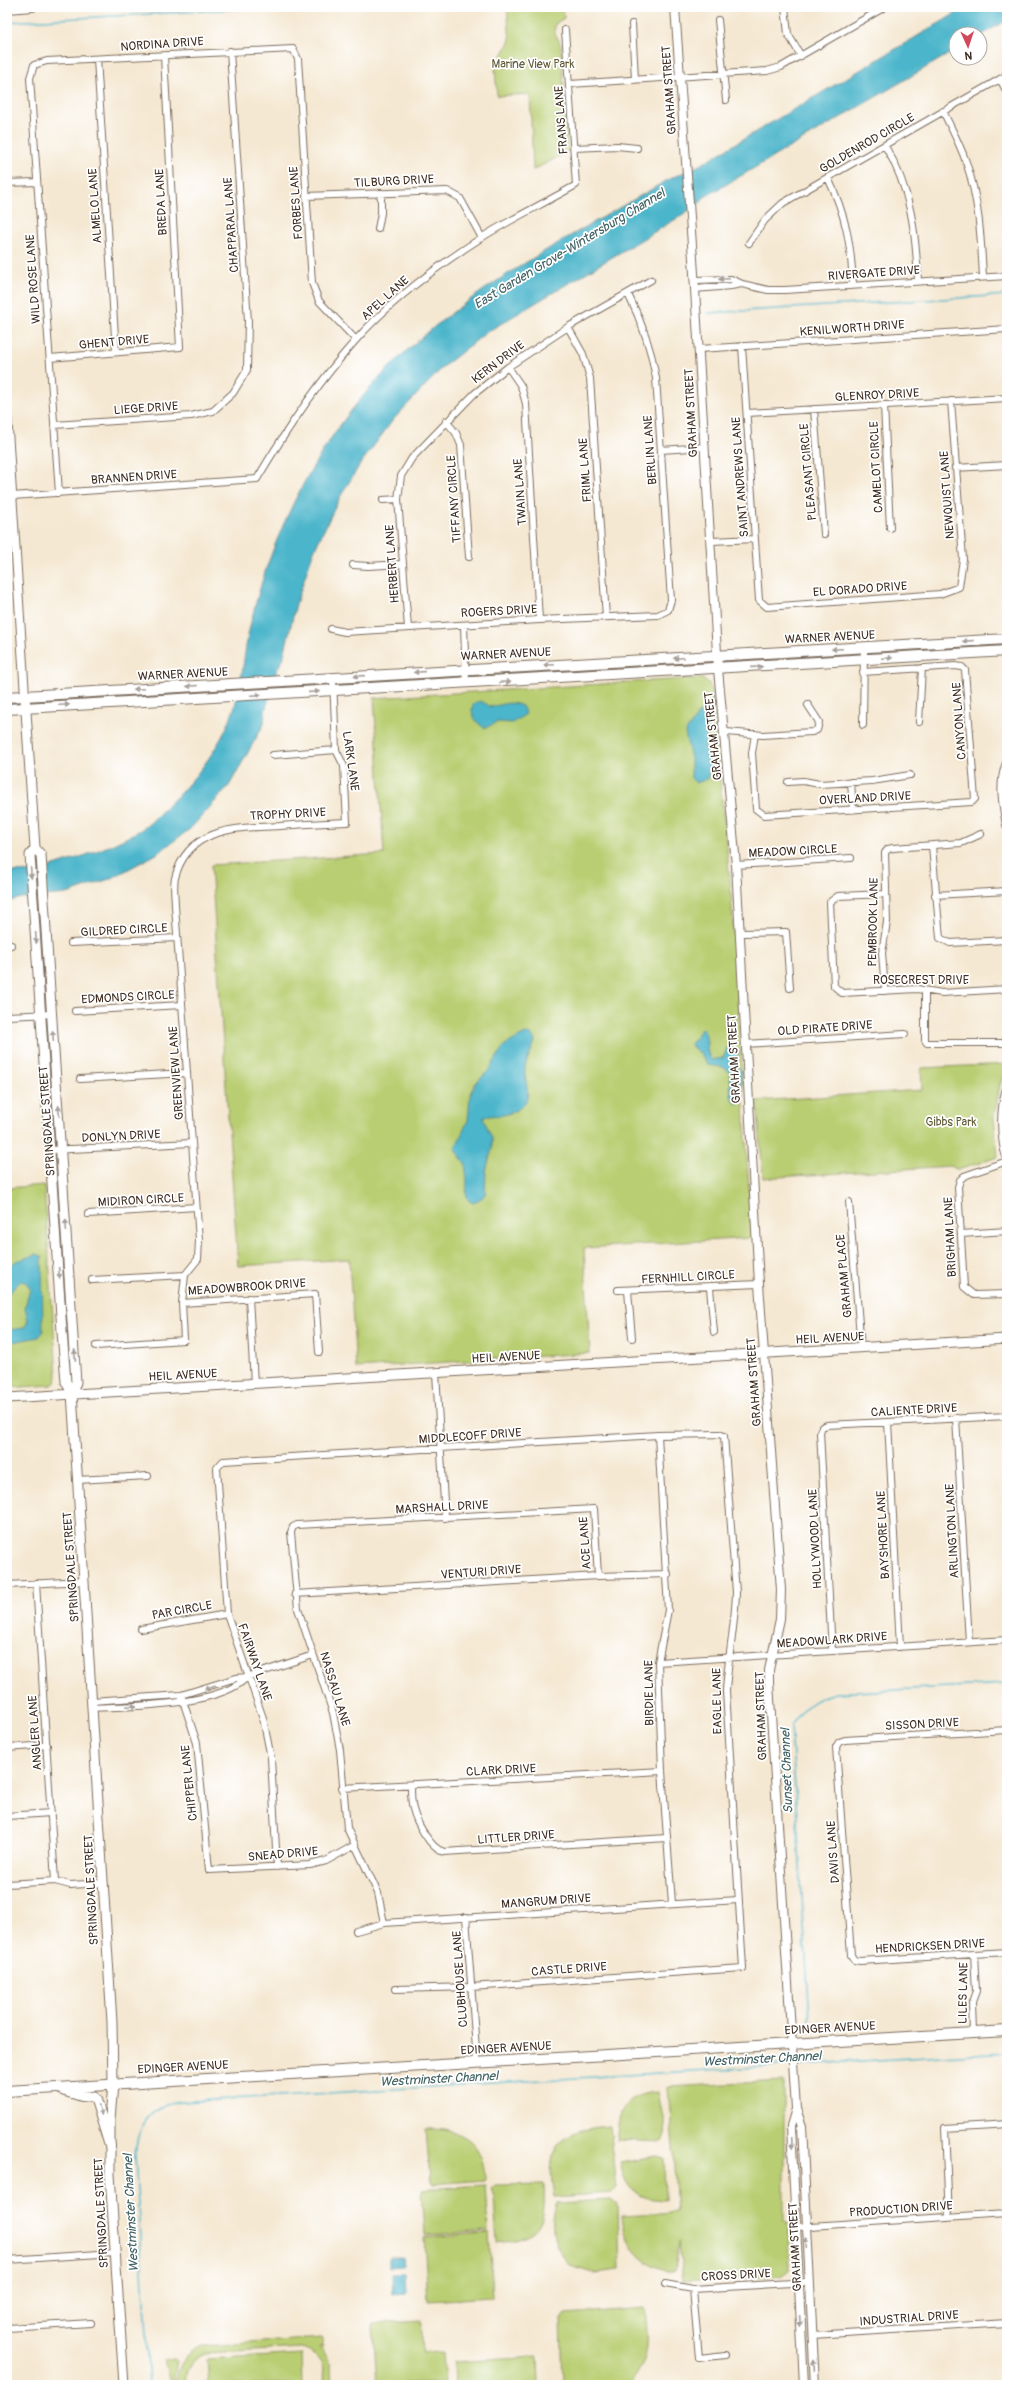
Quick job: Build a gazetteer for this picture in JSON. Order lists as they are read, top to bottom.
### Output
{
  "streets": {
    "main road": [
      "WARNER AVENUE",
      "SPRINGDALE STREET",
      "HEIL AVENUE",
      "EDINGER AVENUE"
    ],
    "street": [
      "NORDINA DRIVE",
      "GRAHAM STREET",
      "FRANS LANE",
      "GOLDENROD CIRCLE",
      "TILBURG DRIVE",
      "BREDA LANE",
      "FORBES LANE",
      "ALMELO LANE",
      "CHAPPARAL LANE",
      "RIVERGATE DRIVE",
      "WILD ROSE LANE",
      "APEL LANE",
      "KENILWORTH DRIVE",
      "GHENT DRIVE",
      "KERN DRIVE",
      "GLENROY DRIVE",
      "LIEGE DRIVE",
      "BERLIN LANE",
      "CAMELOT CIRCLE",
      "FRIML LANE",
      "PLEASANT CIRCLE",
      "BRANNEN DRIVE",
      "SAINT ANDREWS LANE",
      "TWAIN LANE",
      "NEWQUIST LANE",
      "TIFFANY CIRCLE",
      "HERBERT LANE",
      "EL DORADO DRIVE",
      "ROGERS DRIVE",
      "CANYON LANE",
      "LARK LANE",
      "OVERLAND DRIVE",
      "TROPHY DRIVE",
      "MEADOW CIRCLE",
      "PEMBROOK LANE",
      "GILDRED CIRCLE",
      "ROSECREST DRIVE",
      "EDMONDS CIRCLE",
      "OLD PIRATE DRIVE",
      "GREENVIEW LANE",
      "DONLYN DRIVE",
      "MIDIRON CIRCLE",
      "BRIGHAM LANE",
      "GRAHAM PLACE",
      "FERNHILL CIRCLE",
      "MEADOWBROOK DRIVE",
      "CALIENTE DRIVE",
      "MIDDLECOFF DRIVE",
      "MARSHALL DRIVE",
      "ARLINGTON LANE",
      "BAYSHORE LANE",
      "HOLLYWOOD LANE",
      "ACE LANE",
      "VENTURI DRIVE",
      "PAR CIRCLE",
      "MEADOWLARK DRIVE",
      "FAIRWAY LANE",
      "NASSAU LANE",
      "BIRDIE LANE",
      "EAGLE LANE",
      "SISSON DRIVE",
      "ANGLER LANE",
      "CLARK DRIVE",
      "CHIPPER LANE",
      "LITTLER DRIVE",
      "DAVIS LANE",
      "SNEAD DRIVE",
      "MANGRUM DRIVE",
      "HENDRICKSEN DRIVE",
      "CASTLE DRIVE",
      "CLUBHOUSE LANE",
      "LILES LANE",
      "PRODUCTION DRIVE",
      "CROSS DRIVE",
      "INDUSTRIAL DRIVE"
    ]
  },
  "crossings": [
    ["NORDINA DRIVE", "BREDA LANE"],
    ["NORDINA DRIVE", "FORBES LANE"],
    ["NORDINA DRIVE", "ALMELO LANE"],
    ["NORDINA DRIVE", "CHAPPARAL LANE"],
    ["NORDINA DRIVE", "WILD ROSE LANE"],
    ["GRAHAM STREET", "RIVERGATE DRIVE"],
    ["GRAHAM STREET", "KENILWORTH DRIVE"],
    ["GRAHAM STREET", "WARNER AVENUE"],
    ["GRAHAM STREET", "MEADOW CIRCLE"],
    ["GRAHAM STREET", "OLD PIRATE DRIVE"],
    ["GRAHAM STREET", "FERNHILL CIRCLE"],
    ["GRAHAM STREET", "HEIL AVENUE"],
    ["GRAHAM STREET", "MEADOWLARK DRIVE"],
    ["GRAHAM STREET", "EDINGER AVENUE"],
    ["GRAHAM STREET", "PRODUCTION DRIVE"],
    ["GRAHAM STREET", "CROSS DRIVE"],
    ["GRAHAM STREET", "INDUSTRIAL DRIVE"],
    ["FRANS LANE", "APEL LANE"],
    ["TILBURG DRIVE", "FORBES LANE"],
    ["TILBURG DRIVE", "APEL LANE"],
    ["BREDA LANE", "GHENT DRIVE"],
    ["FORBES LANE", "APEL LANE"],
    ["ALMELO LANE", "GHENT DRIVE"],
    ["CHAPPARAL LANE", "LIEGE DRIVE"],
    ["WILD ROSE LANE", "GHENT DRIVE"],
    ["WILD ROSE LANE", "LIEGE DRIVE"],
    ["WILD ROSE LANE", "BRANNEN DRIVE"],
    ["APEL LANE", "BRANNEN DRIVE"],
    ["KENILWORTH DRIVE", "SAINT ANDREWS LANE"],
    ["KERN DRIVE", "BERLIN LANE"],
    ["KERN DRIVE", "FRIML LANE"],
    ["KERN DRIVE", "TWAIN LANE"],
    ["KERN DRIVE", "TIFFANY CIRCLE"],
    ["KERN DRIVE", "HERBERT LANE"],
    ["GLENROY DRIVE", "CAMELOT CIRCLE"],
    ["GLENROY DRIVE", "PLEASANT CIRCLE"],
    ["GLENROY DRIVE", "SAINT ANDREWS LANE"],
    ["GLENROY DRIVE", "NEWQUIST LANE"],
    ["BERLIN LANE", "ROGERS DRIVE"],
    ["FRIML LANE", "ROGERS DRIVE"],
    ["BRANNEN DRIVE", "SPRINGDALE STREET"],
    ["SAINT ANDREWS LANE", "EL DORADO DRIVE"],
    ["TWAIN LANE", "ROGERS DRIVE"],
    ["NEWQUIST LANE", "EL DORADO DRIVE"],
    ["HERBERT LANE", "ROGERS DRIVE"],
    ["WARNER AVENUE", "LARK LANE"],
    ["WARNER AVENUE", "SPRINGDALE STREET"],
    ["CANYON LANE", "OVERLAND DRIVE"],
    ["LARK LANE", "TROPHY DRIVE"],
    ["TROPHY DRIVE", "GREENVIEW LANE"],
    ["PEMBROOK LANE", "ROSECREST DRIVE"],
    ["GILDRED CIRCLE", "GREENVIEW LANE"],
    ["EDMONDS CIRCLE", "GREENVIEW LANE"],
    ["GREENVIEW LANE", "DONLYN DRIVE"],
    ["GREENVIEW LANE", "MIDIRON CIRCLE"],
    ["SPRINGDALE STREET", "DONLYN DRIVE"],
    ["SPRINGDALE STREET", "HEIL AVENUE"],
    ["SPRINGDALE STREET", "EDINGER AVENUE"],
    ["GRAHAM PLACE", "HEIL AVENUE"],
    ["CALIENTE DRIVE", "ARLINGTON LANE"],
    ["CALIENTE DRIVE", "BAYSHORE LANE"],
    ["CALIENTE DRIVE", "HOLLYWOOD LANE"],
    ["MIDDLECOFF DRIVE", "FAIRWAY LANE"],
    ["MIDDLECOFF DRIVE", "BIRDIE LANE"],
    ["MIDDLECOFF DRIVE", "EAGLE LANE"],
    ["MARSHALL DRIVE", "ACE LANE"],
    ["MARSHALL DRIVE", "NASSAU LANE"],
    ["ARLINGTON LANE", "MEADOWLARK DRIVE"],
    ["BAYSHORE LANE", "MEADOWLARK DRIVE"],
    ["HOLLYWOOD LANE", "MEADOWLARK DRIVE"],
    ["ACE LANE", "VENTURI DRIVE"],
    ["VENTURI DRIVE", "NASSAU LANE"],
    ["VENTURI DRIVE", "BIRDIE LANE"],
    ["PAR CIRCLE", "FAIRWAY LANE"],
    ["MEADOWLARK DRIVE", "BIRDIE LANE"],
    ["MEADOWLARK DRIVE", "EAGLE LANE"],
    ["FAIRWAY LANE", "SNEAD DRIVE"],
    ["NASSAU LANE", "CLARK DRIVE"],
    ["NASSAU LANE", "SNEAD DRIVE"],
    ["NASSAU LANE", "MANGRUM DRIVE"],
    ["BIRDIE LANE", "CLARK DRIVE"],
    ["BIRDIE LANE", "LITTLER DRIVE"],
    ["BIRDIE LANE", "MANGRUM DRIVE"],
    ["EAGLE LANE", "MANGRUM DRIVE"],
    ["EAGLE LANE", "CASTLE DRIVE"],
    ["SISSON DRIVE", "DAVIS LANE"],
    ["CLARK DRIVE", "LITTLER DRIVE"],
    ["CHIPPER LANE", "SNEAD DRIVE"],
    ["DAVIS LANE", "HENDRICKSEN DRIVE"],
    ["MANGRUM DRIVE", "CLUBHOUSE LANE"],
    ["HENDRICKSEN DRIVE", "LILES LANE"],
    ["CASTLE DRIVE", "CLUBHOUSE LANE"],
    ["CLUBHOUSE LANE", "EDINGER AVENUE"],
    ["LILES LANE", "EDINGER AVENUE"]
  ],
  "water": ["East Garden Grove-Wintersburg Channel", "Sunset Channel", "Westminster Channel"],
  "parks": ["Marine View Park", "Gibbs Park"],
  "north": "bottom"
}
